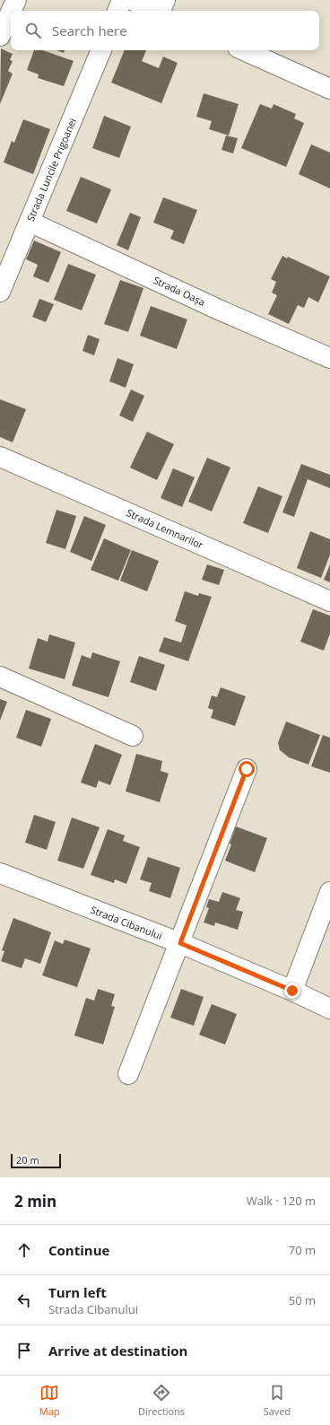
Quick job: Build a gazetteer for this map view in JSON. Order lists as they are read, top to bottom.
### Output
{
  "streets": {
    "street": [
      "Strada Luncile Prigoanei",
      "Strada Oașa",
      "Strada Lemnarilor",
      "Strada Cibanului"
    ]
  },
  "crossings": [
    ["Strada Luncile Prigoanei", "Strada Oașa"]
  ],
  "scale_bar": "20 m",
  "page": {
    "search": "Search here",
    "scale": "20 m",
    "heading": ["2 min", "Walk · 120 m"],
    "list": [
      ["Continue", "70 m"],
      ["Turn left", "Strada Cibanului", "50 m"],
      "Arrive at destination"
    ],
    "nav": ["Map", "Directions", "Saved"]
  }
}
